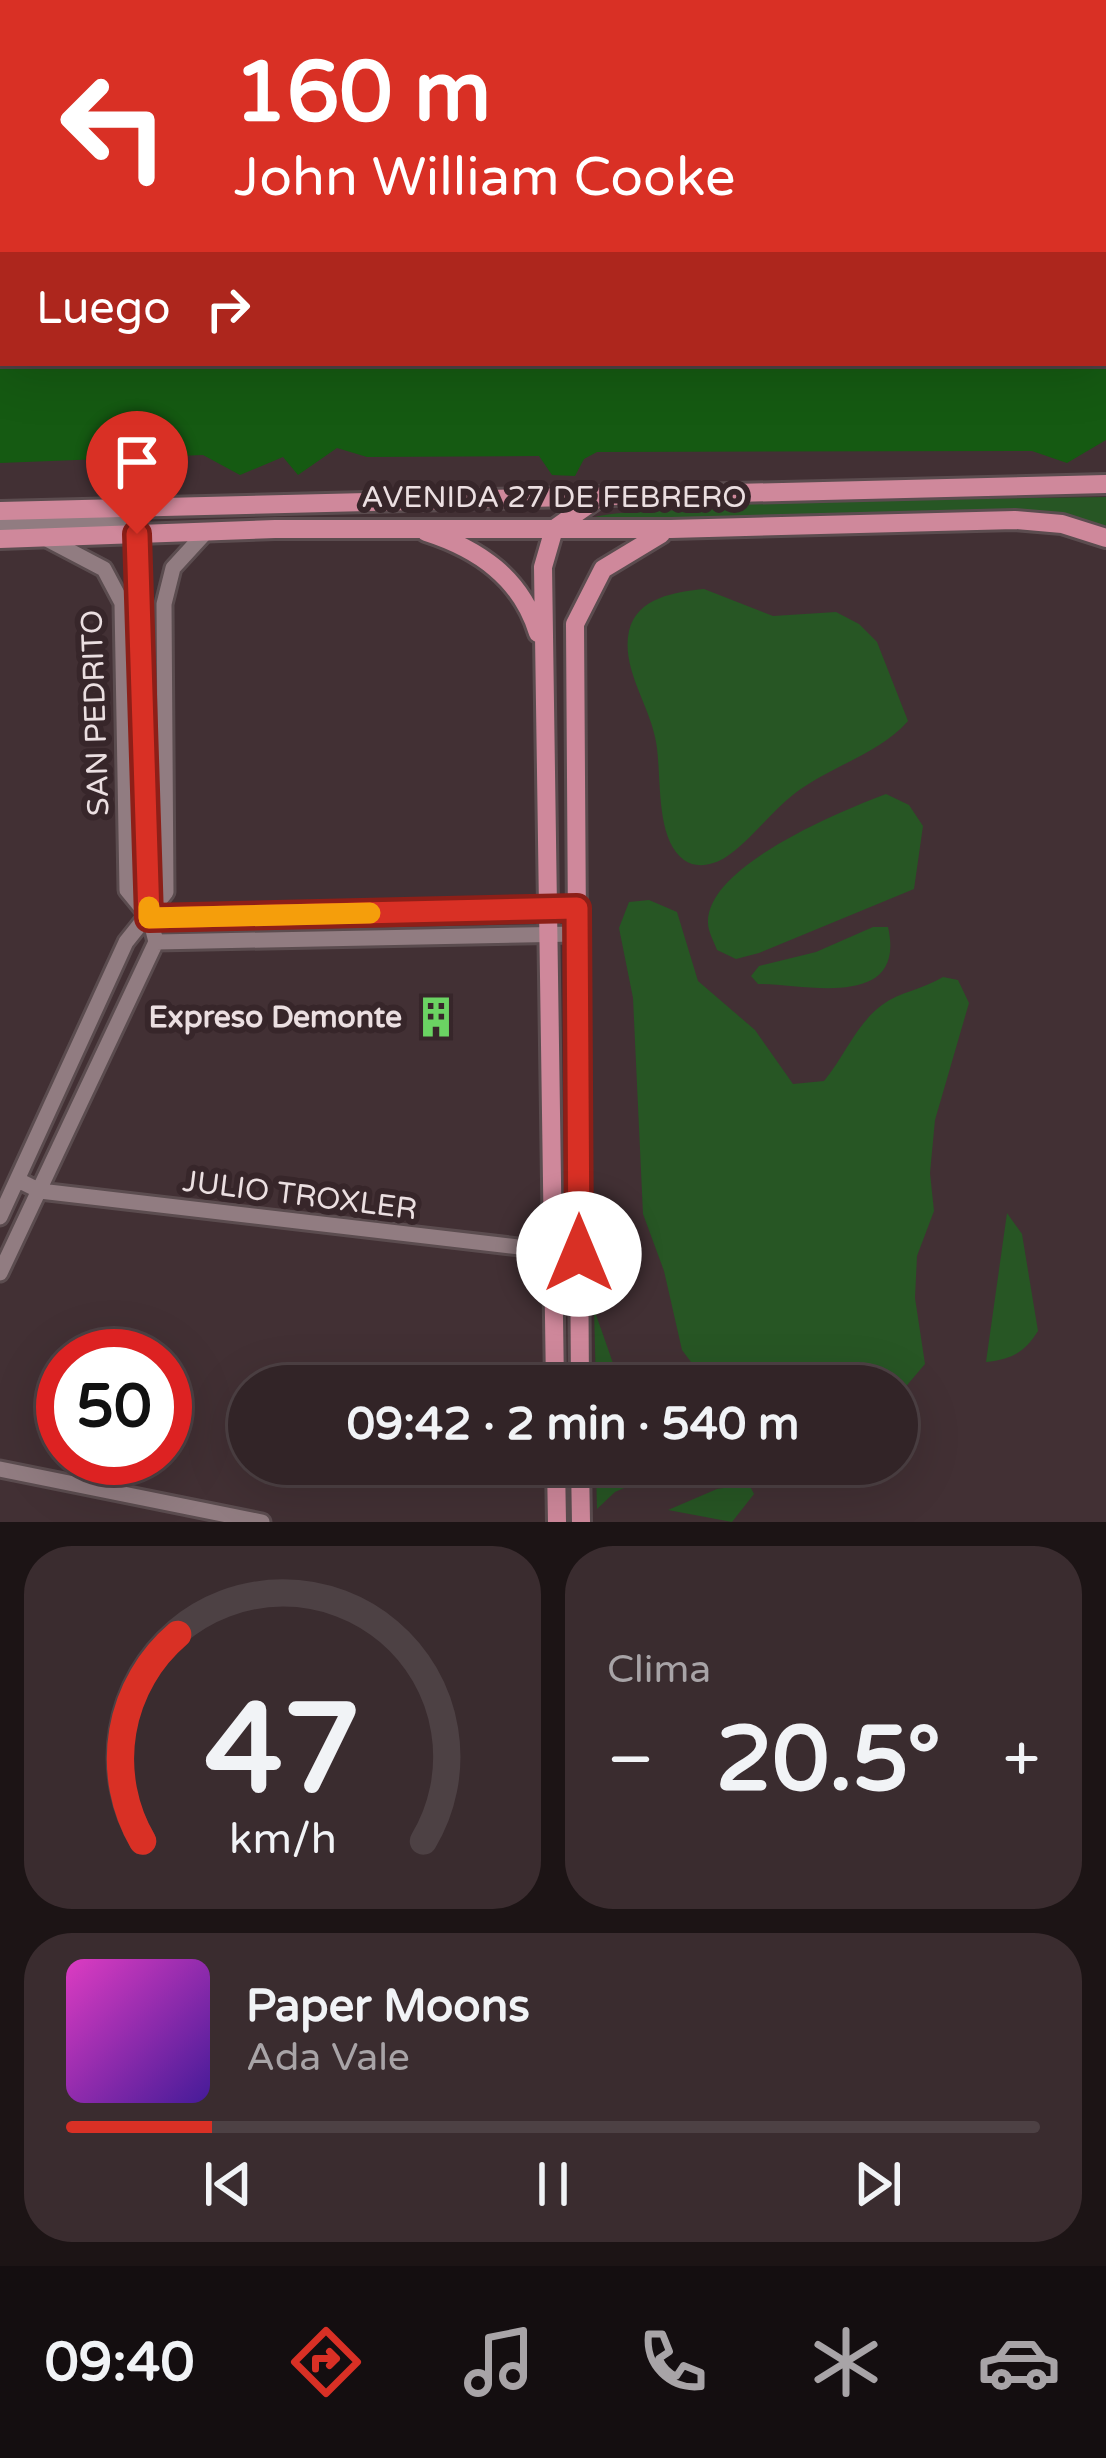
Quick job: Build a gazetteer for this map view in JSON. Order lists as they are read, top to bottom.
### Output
{
  "streets": {
    "main road": ["AVENIDA 27 DE FEBRERO"],
    "street": ["SAN PEDRITO", "JULIO TROXLER"]
  },
  "crossings": [
    ["AVENIDA 27 DE FEBRERO", "SAN PEDRITO"]
  ],
  "places": {
    "building": ["Expreso Demonte"]
  },
  "page": {
    "turn": ["160 m", "John William Cooke"],
    "then": "Luego",
    "limit": "50",
    "trip": "09:42 · 2 min · 540 m",
    "tile": "Clima",
    "heat": ["−", "20.5°", "+"],
    "song": ["Paper Moons", "Ada Vale"],
    "tabs": "09:40",
    "gauge": ["47", "km/h"]
  }
}
